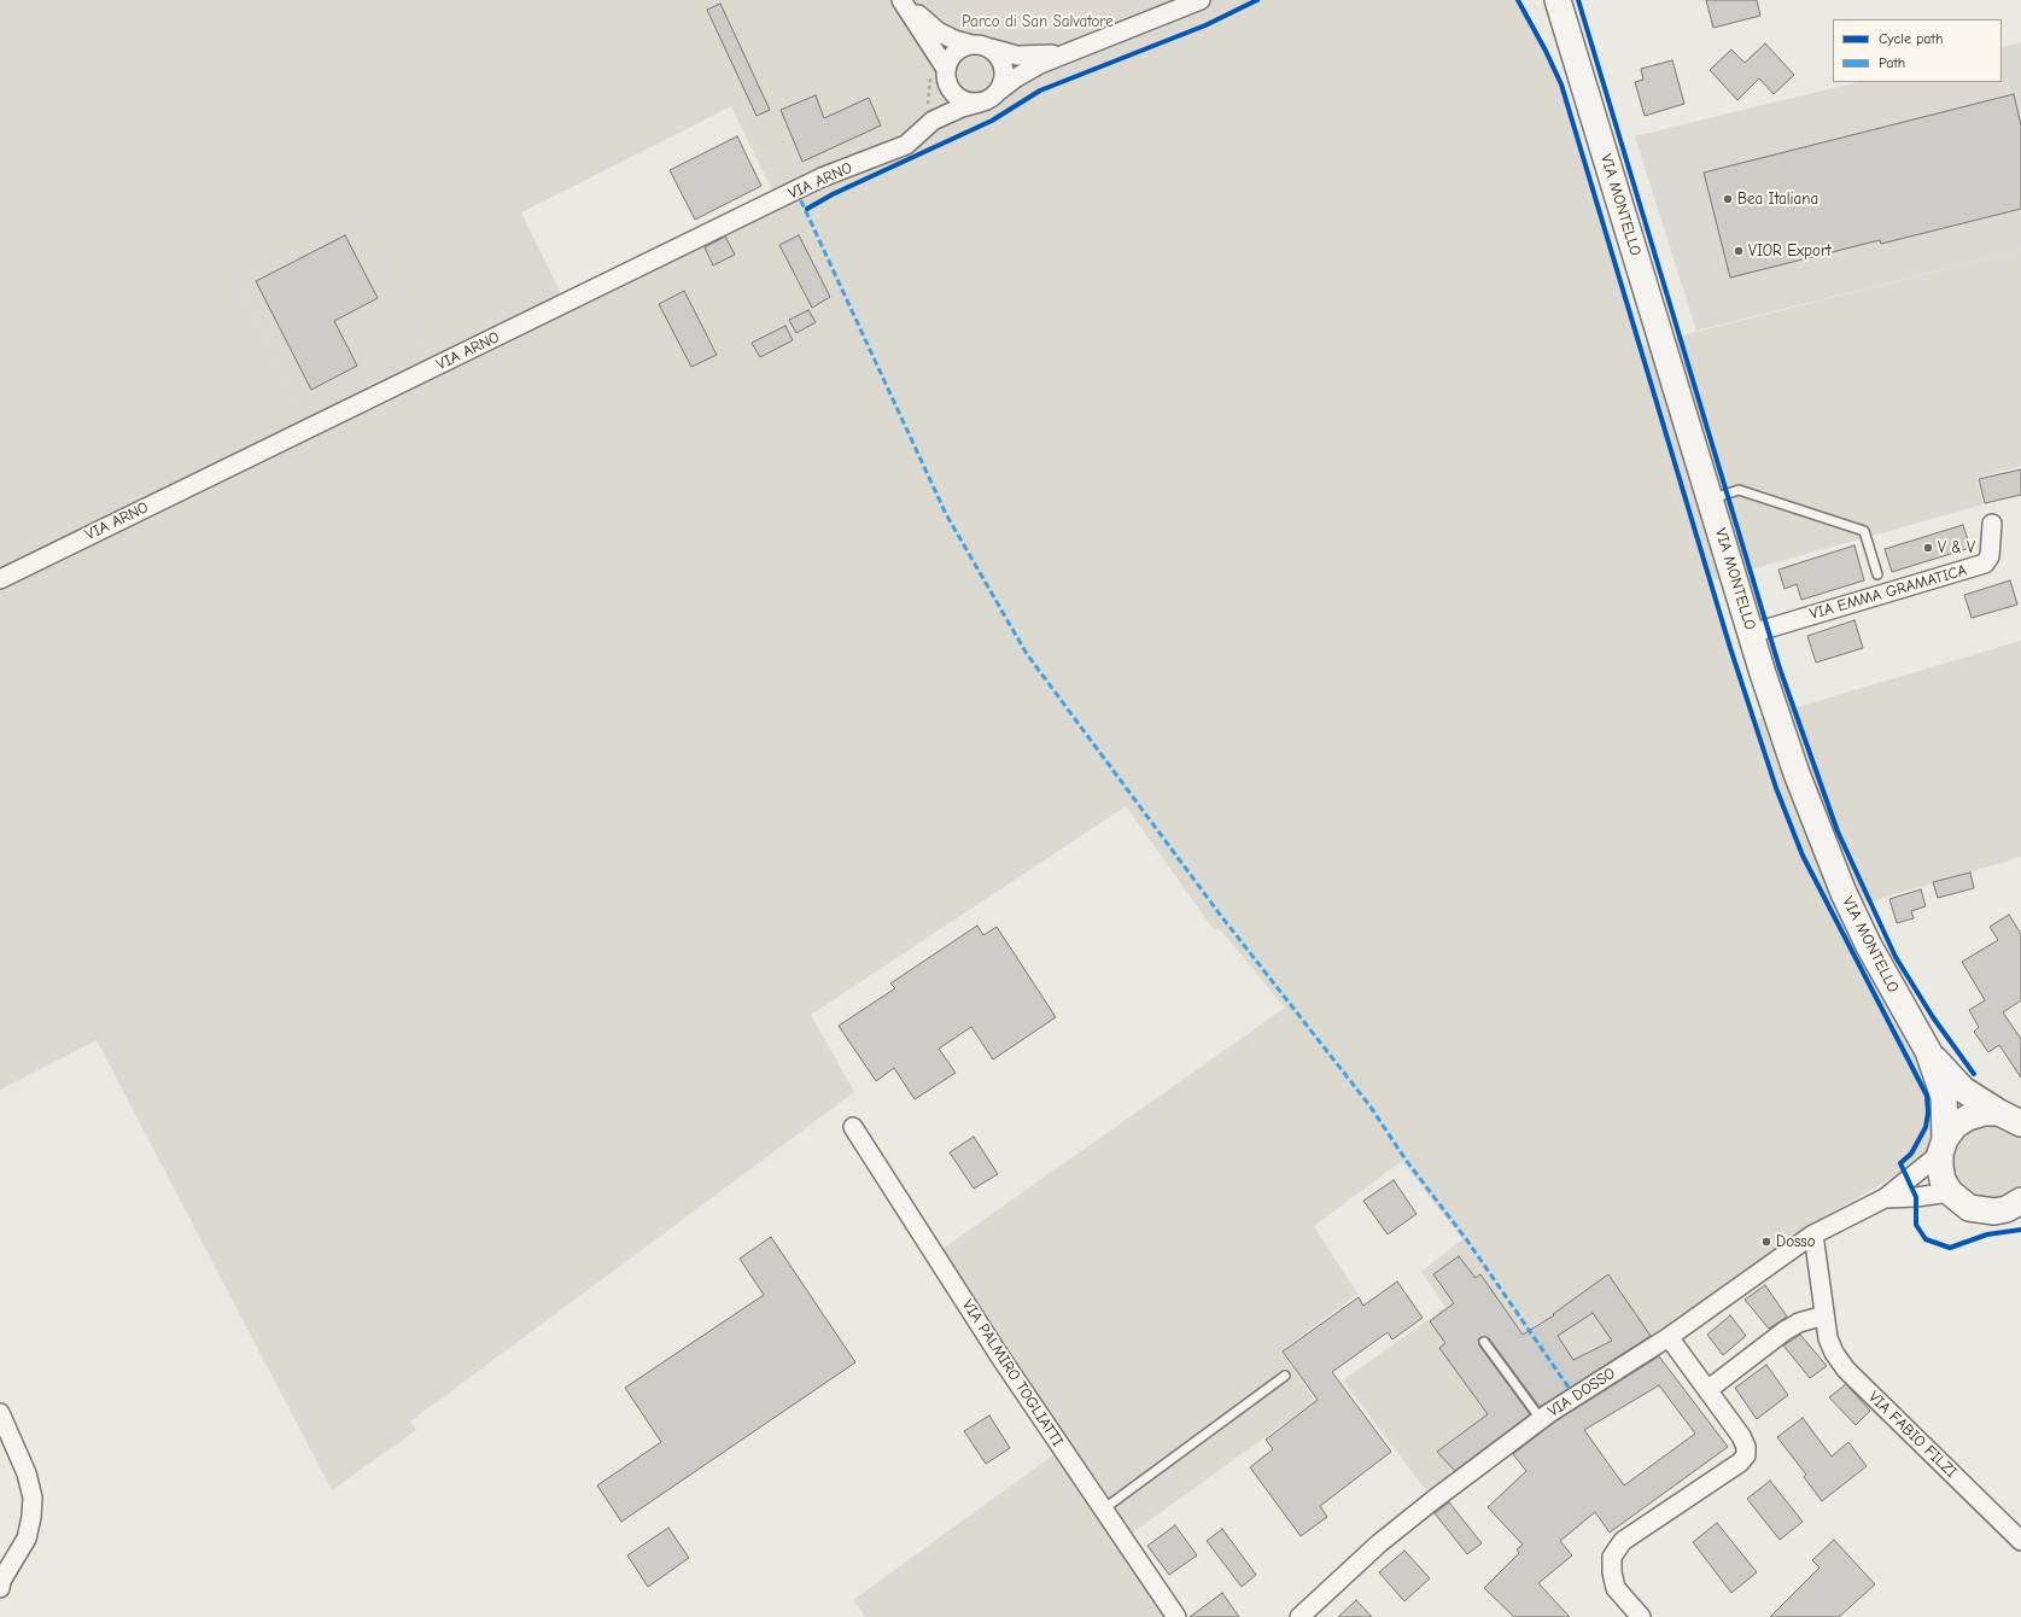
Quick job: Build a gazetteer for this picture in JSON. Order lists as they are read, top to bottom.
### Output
{
  "streets": {
    "street": [
      "VIA ARNO",
      "VIA MONTELLO",
      "VIA EMMA GRAMATICA",
      "VIA PALMIRO TOGLIATTI",
      "VIA DOSSO",
      "VIA FABIO FILZI"
    ]
  },
  "crossings": [
    ["VIA MONTELLO", "VIA EMMA GRAMATICA"],
    ["VIA MONTELLO", "VIA DOSSO"],
    ["VIA DOSSO", "VIA FABIO FILZI"]
  ],
  "parks": ["Parco di San Salvatore"],
  "places": [
    "Bea Italiana",
    "VIOR Export",
    "V & V",
    "Dosso"
  ],
  "legend": ["Cycle path", "Path"]
}
